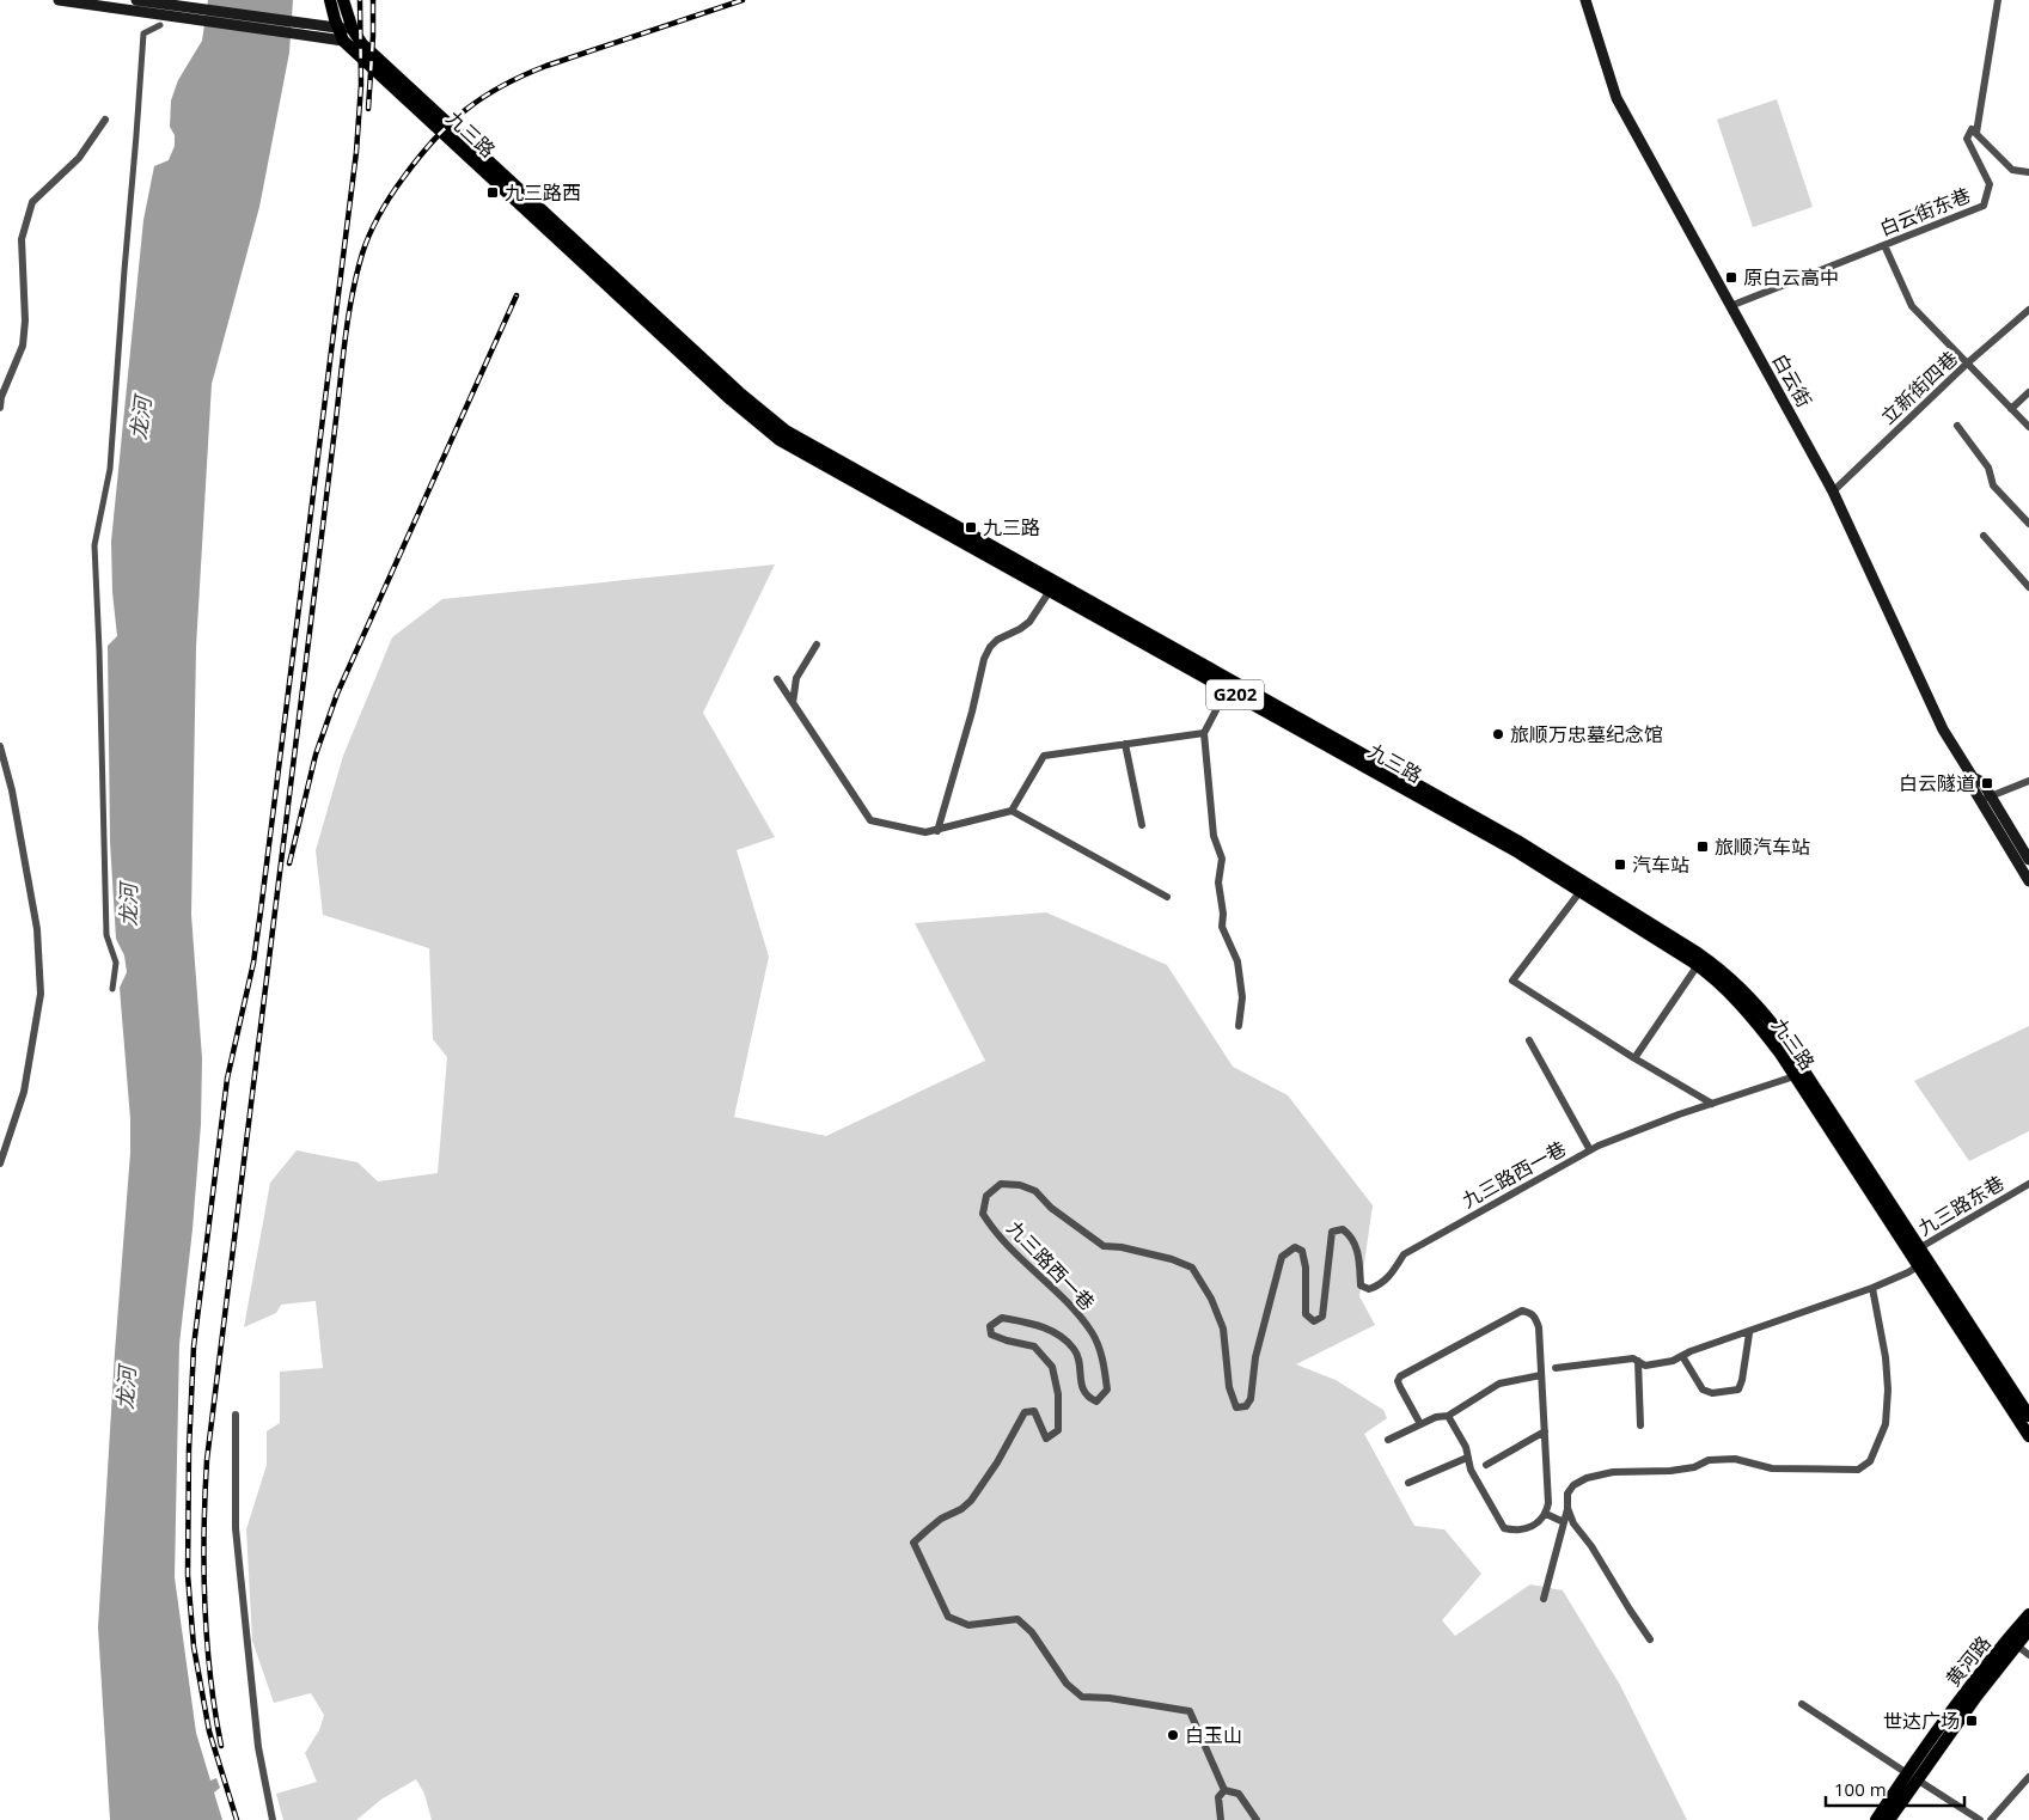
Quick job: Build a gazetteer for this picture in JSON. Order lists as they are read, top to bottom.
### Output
{
  "streets": {
    "highway": ["九三路", "G202", "黄河路"],
    "main road": ["白云街"],
    "street": [
      "白云街东巷",
      "立新街四巷",
      "九三路西一巷",
      "九三路东巷"
    ]
  },
  "crossings": [
    ["九三路", "G202"],
    ["九三路", "九三路西一巷"],
    ["九三路", "九三路东巷"],
    ["白云街东巷", "白云街"],
    ["白云街", "立新街四巷"]
  ],
  "water": ["龙河"],
  "places": {
    "transit": [
      "九三路西",
      "原白云高中",
      "九三路",
      "白云隧道",
      "旅顺汽车站",
      "汽车站",
      "世达广场"
    ],
    "other": ["旅顺万忠墓纪念馆", "白玉山"]
  },
  "scale_bar": "100 m"
}
